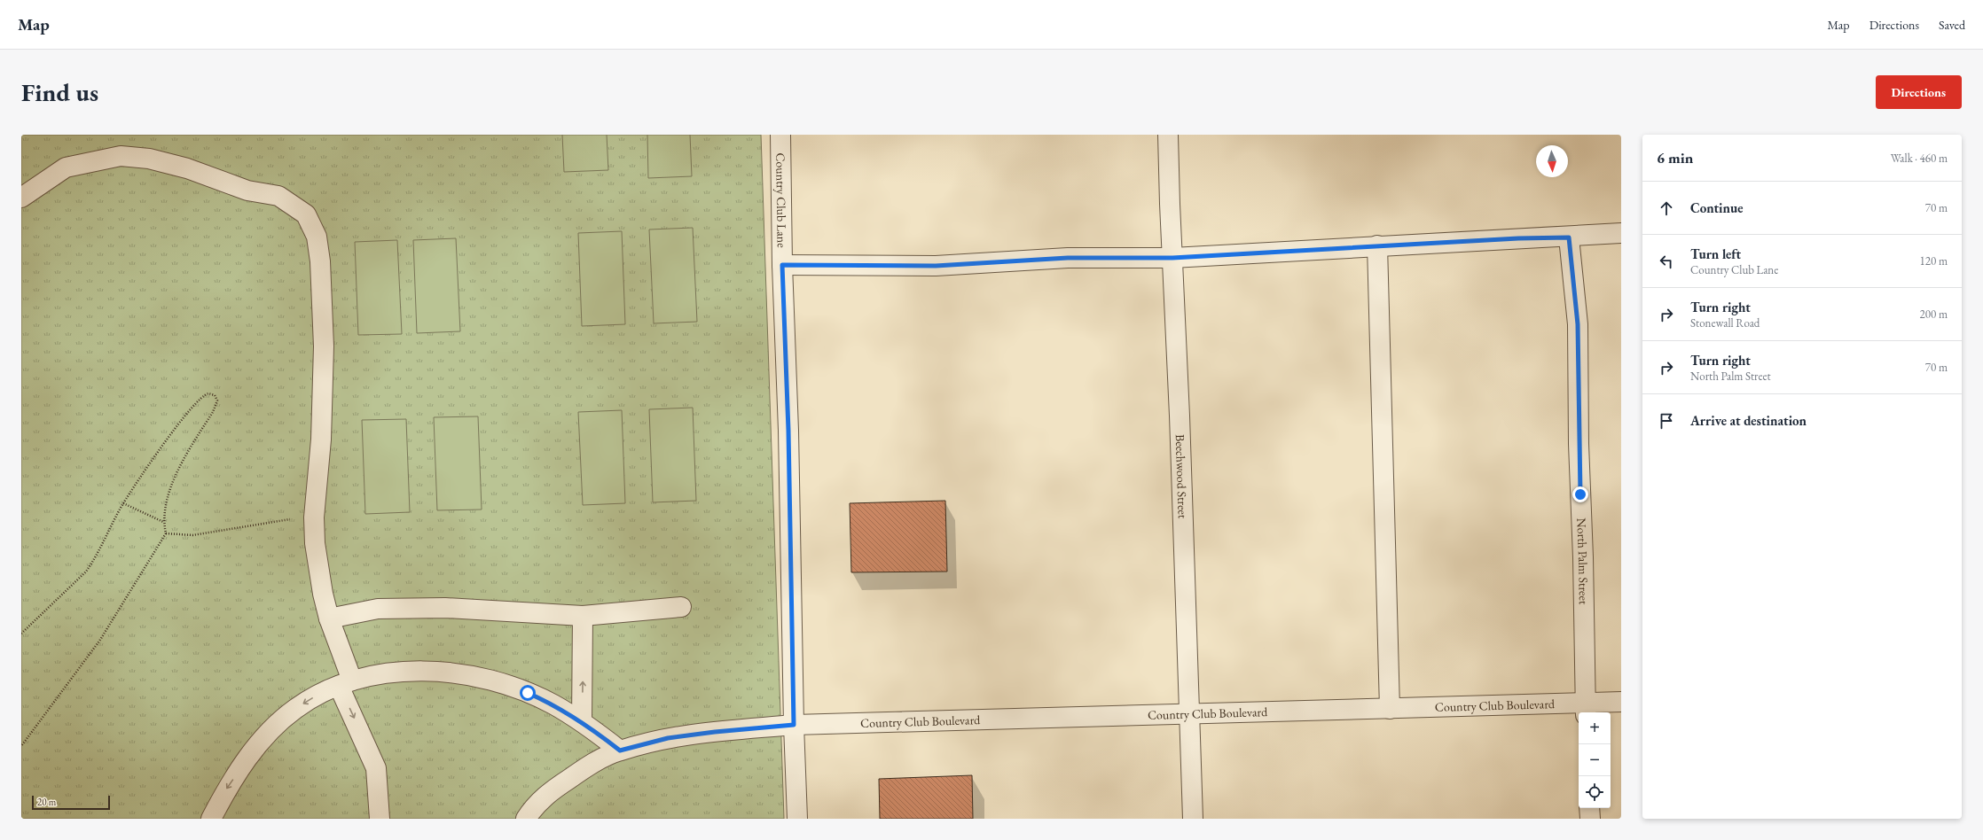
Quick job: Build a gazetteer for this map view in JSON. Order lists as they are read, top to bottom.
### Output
{
  "streets": {
    "street": [
      "Country Club Lane",
      "Beechwood Street",
      "North Palm Street",
      "Country Club Boulevard"
    ]
  },
  "crossings": [
    ["Country Club Lane", "Country Club Boulevard"],
    ["Beechwood Street", "Country Club Boulevard"],
    ["North Palm Street", "Country Club Boulevard"]
  ],
  "scale_bar": "20 m",
  "north": "bottom",
  "page": {
    "header": "Map",
    "nav": ["Map", "Directions", "Saved"],
    "buttons": "Directions",
    "title": "Find us",
    "heading": ["6 min", "Walk · 460 m"],
    "list": [
      ["Continue", "70 m"],
      ["Turn left", "Country Club Lane", "120 m"],
      ["Turn right", "Stonewall Road", "200 m"],
      ["Turn right", "North Palm Street", "70 m"],
      "Arrive at destination"
    ],
    "map_buttons": ["+", "−"],
    "scale": "20 m"
  }
}
